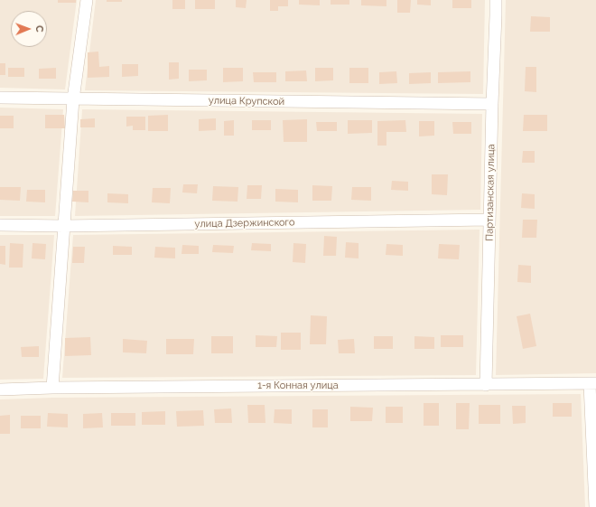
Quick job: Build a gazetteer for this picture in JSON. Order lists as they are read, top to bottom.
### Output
{
  "streets": {
    "street": [
      "улица Крупской",
      "Партизанская улица",
      "улица Дзержинского",
      "1-я Конная улица"
    ]
  },
  "crossings": [
    ["улица Крупской", "Партизанская улица"],
    ["Партизанская улица", "улица Дзержинского"],
    ["Партизанская улица", "1-я Конная улица"]
  ],
  "north": "right"
}
